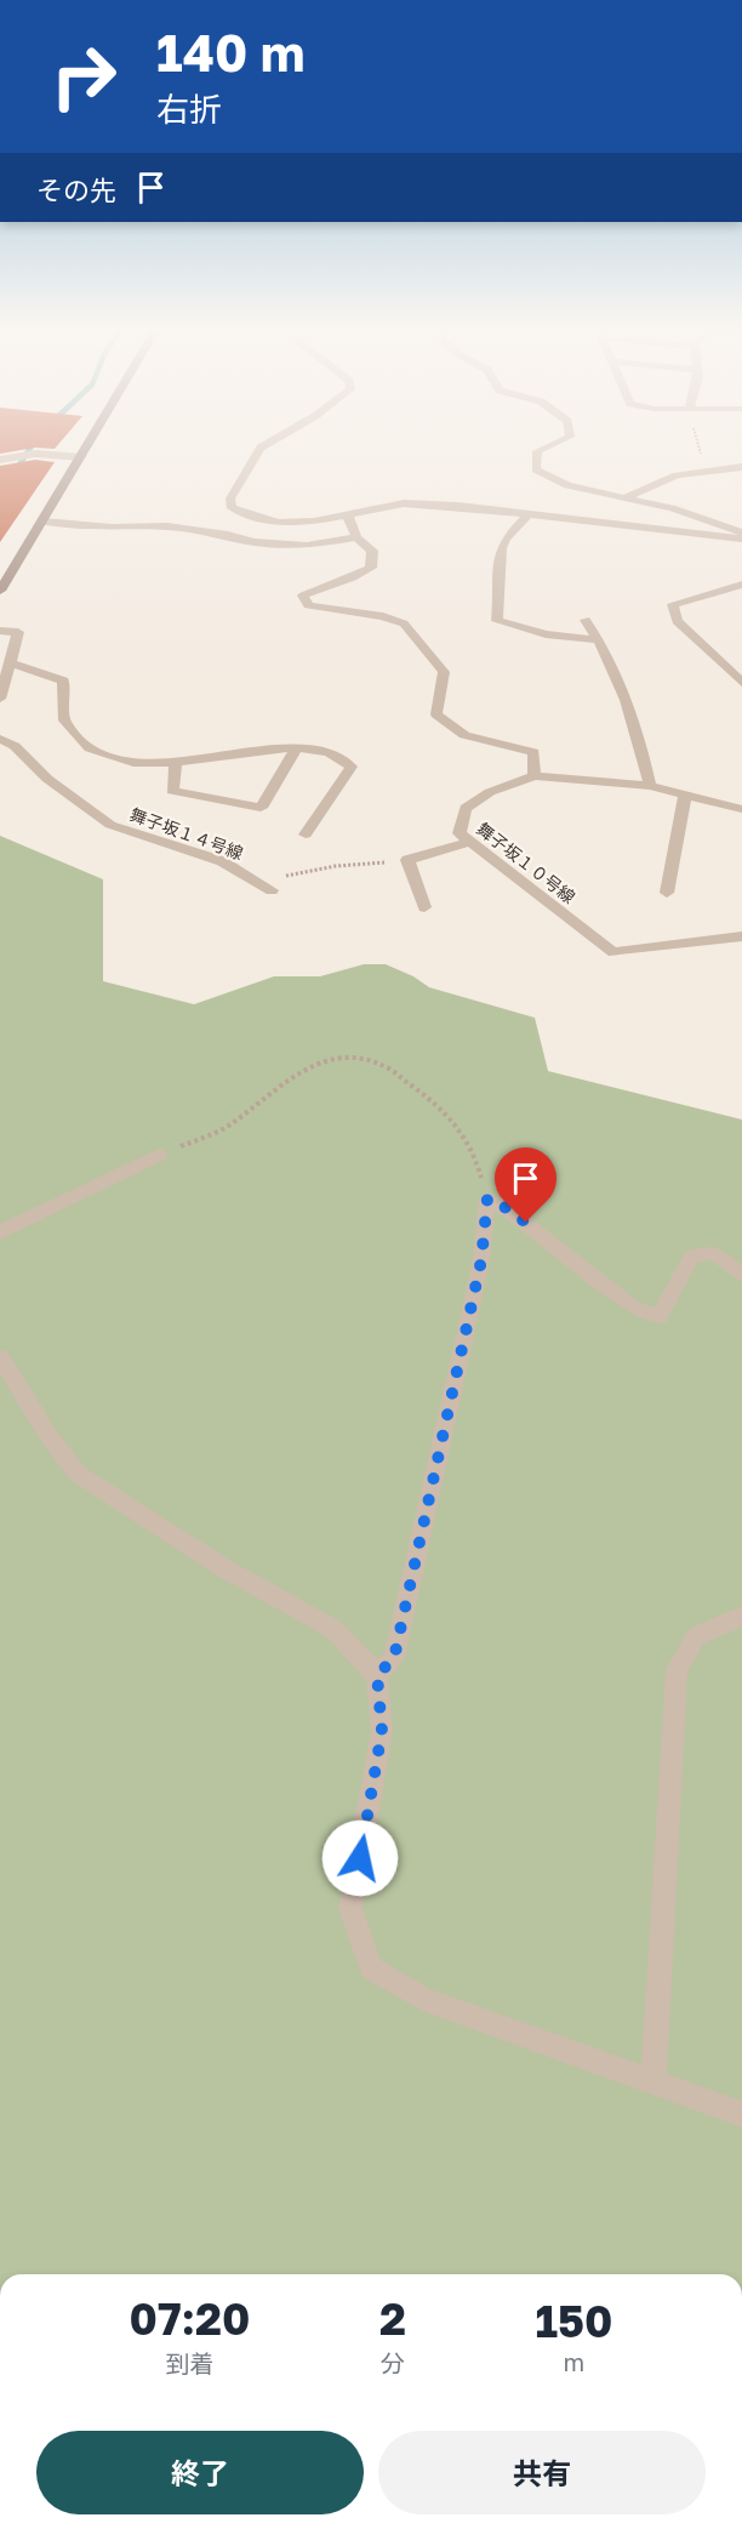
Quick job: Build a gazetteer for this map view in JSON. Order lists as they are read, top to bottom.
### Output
{
  "streets": {
    "street": ["舞子坂１４号線", "舞子坂１０号線"]
  },
  "page": {
    "turn": ["140 m", "右折"],
    "then": "その先",
    "eta": [
      "07:20",
      "到着",
      "2",
      "分",
      "150",
      "m"
    ],
    "buttons": ["終了", "共有"]
  }
}
